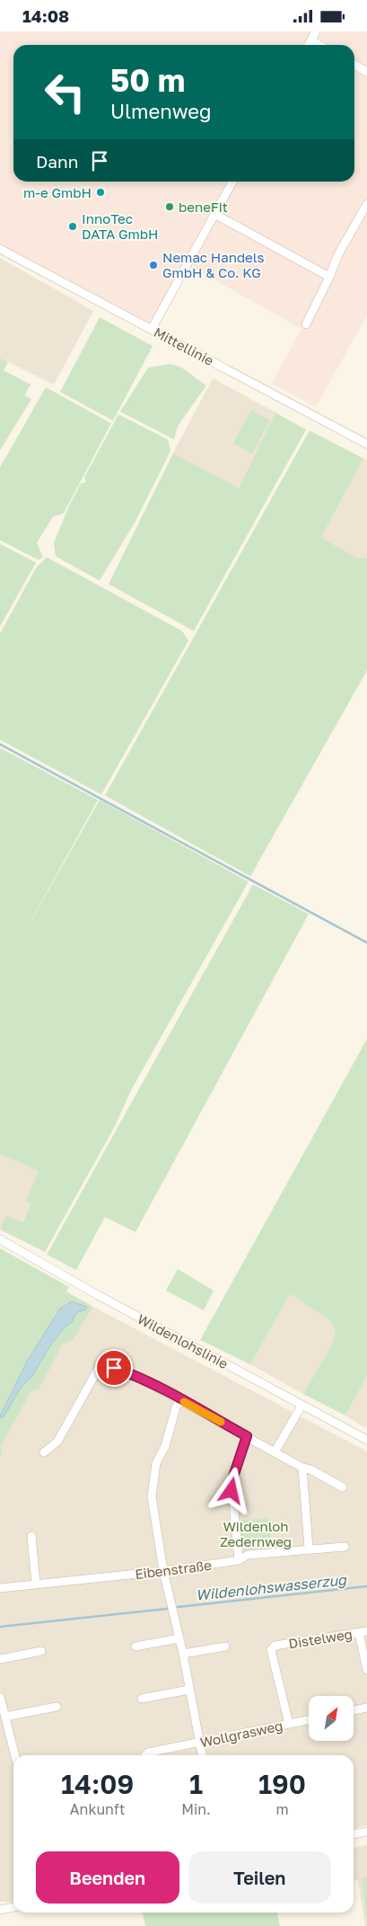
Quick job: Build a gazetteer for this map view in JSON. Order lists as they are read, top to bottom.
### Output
{
  "streets": {
    "street": [
      "Mittellinie",
      "Wildenlohslinie",
      "Eibenstraße",
      "Distelweg",
      "Wollgrasweg"
    ]
  },
  "crossings": [
    ["Distelweg", "Wollgrasweg"]
  ],
  "water": ["Wildenlohswasserzug"],
  "parks": ["Wildenloh Zedernweg"],
  "places": [
    "m-e GmbH",
    "beneFit",
    "InnoTec DATA GmbH",
    "Nemac Handels GmbH & Co. KG"
  ],
  "north": "top right",
  "page": {
    "status": "14:08",
    "turn": ["50 m", "Ulmenweg"],
    "then": "Dann",
    "eta": [
      "14:09",
      "Ankunft",
      "1",
      "Min.",
      "190",
      "m"
    ],
    "buttons": ["Beenden", "Teilen"]
  }
}
